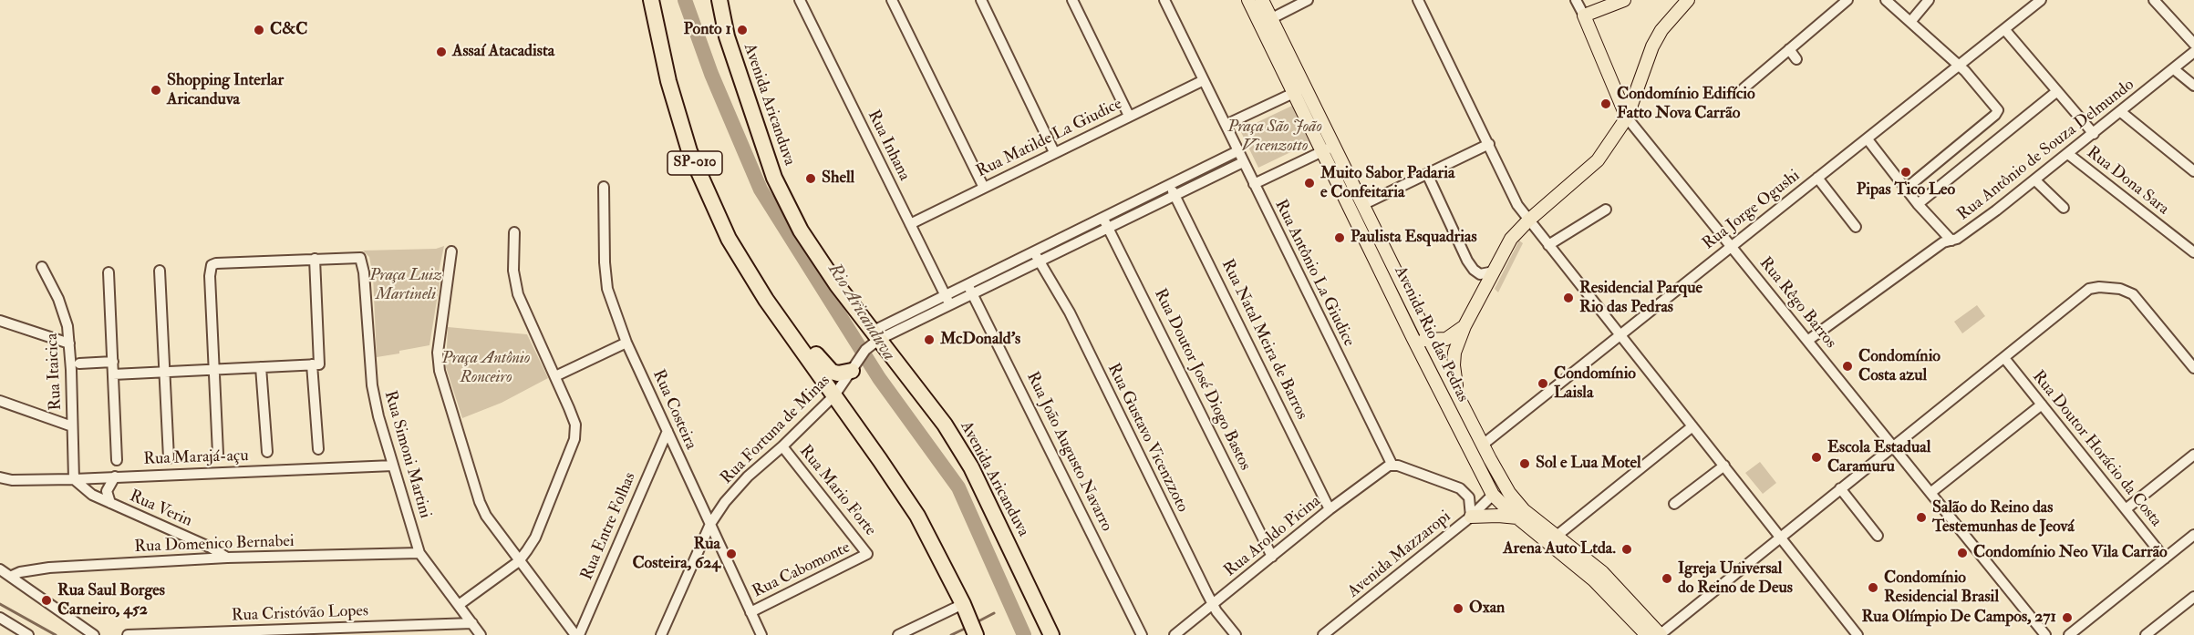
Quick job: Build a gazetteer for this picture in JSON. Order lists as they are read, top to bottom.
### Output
{
  "streets": {
    "highway": ["Avenida Aricanduva", "SP-010"],
    "main road": ["Rua Rêgo Barros", "Avenida Rio das Pedras"],
    "street": [
      "Rua Matilde La Giudice",
      "Rua Inhana",
      "Rua Antônio de Souza Delmundo",
      "Rua Dona Sara",
      "Rua Jorge Ogushi",
      "Rua Antônio La Giudice",
      "Rua Natal Meira de Barros",
      "Rua Itaicica",
      "Rua Doutor José Diogo Bastos",
      "Rua Costeira",
      "Rua Fortuna de Minas",
      "Rua Gustavo Vicenzzoto",
      "Rua Doutor Horácio da Costa",
      "Rua João Augusto Navarro",
      "Rua Simoni Martini",
      "Rua Marajá-açu",
      "Rua Mario Forte",
      "Rua Verin",
      "Rua Entre Folhas",
      "Rua Aroldo Picina",
      "Rua Domenico Bernabei",
      "Avenida Mazzaropi",
      "Rua Cabomonte",
      "Rua Cristóvão Lopes"
    ]
  },
  "crossings": [
    ["Avenida Aricanduva", "Rua Fortuna de Minas"],
    ["Rua Matilde La Giudice", "Rua Inhana"],
    ["Rua Matilde La Giudice", "Rua Antônio La Giudice"],
    ["Rua Antônio de Souza Delmundo", "Rua Dona Sara"],
    ["Rua Antônio de Souza Delmundo", "Rua Rêgo Barros"],
    ["SP-010", "Rua Fortuna de Minas"],
    ["Rua Jorge Ogushi", "Rua Rêgo Barros"],
    ["Rua Jorge Ogushi", "Avenida Rio das Pedras"],
    ["Rua Antônio La Giudice", "Rua Aroldo Picina"],
    ["Avenida Rio das Pedras", "Avenida Mazzaropi"],
    ["Rua Natal Meira de Barros", "Rua Aroldo Picina"],
    ["Rua Itaicica", "Rua Marajá-açu"],
    ["Rua Itaicica", "Rua Verin"],
    ["Rua Doutor José Diogo Bastos", "Rua Aroldo Picina"],
    ["Rua Costeira", "Rua Fortuna de Minas"],
    ["Rua Costeira", "Rua Entre Folhas"],
    ["Rua Costeira", "Rua Cabomonte"],
    ["Rua Fortuna de Minas", "Rua Mario Forte"],
    ["Rua Gustavo Vicenzzoto", "Rua Aroldo Picina"],
    ["Rua Simoni Martini", "Rua Marajá-açu"],
    ["Rua Simoni Martini", "Rua Domenico Bernabei"],
    ["Rua Simoni Martini", "Rua Cristóvão Lopes"],
    ["Rua Marajá-açu", "Rua Verin"],
    ["Rua Mario Forte", "Rua Cabomonte"],
    ["Rua Verin", "Rua Domenico Bernabei"]
  ],
  "water": ["Rio Aricanduva"],
  "parks": ["Praça São João Vicenzotto", "Praça Luiz Martineli", "Praça Antônio Ronceiro"],
  "places": [
    "C&C",
    "Ponto 1",
    "Assaí Atacadista",
    "Shopping Interlar Aricanduva",
    "Condomínio Edifício Fatto Nova Carrão",
    "Pipas Tico Leo",
    "Shell",
    "Muito Sabor Padaria e Confeitaria",
    "Paulista Esquadrias",
    "Residencial Parque Rio das Pedras",
    "McDonald's",
    "Condomínio Costa azul",
    "Condomínio Laisla",
    "Escola Estadual Caramuru",
    "Sol e Lua Motel",
    "Salão do Reino das Testemunhas de Jeová",
    "Arena Auto Ltda.",
    "Condomínio Neo Vila Carrão",
    "Rua Costeira, 624",
    "Igreja Universal do Reino de Deus",
    "Condomínio Residencial Brasil",
    "Rua Saul Borges Carneiro, 452",
    "Oxan",
    "Rua Olímpio De Campos, 271"
  ]
}
